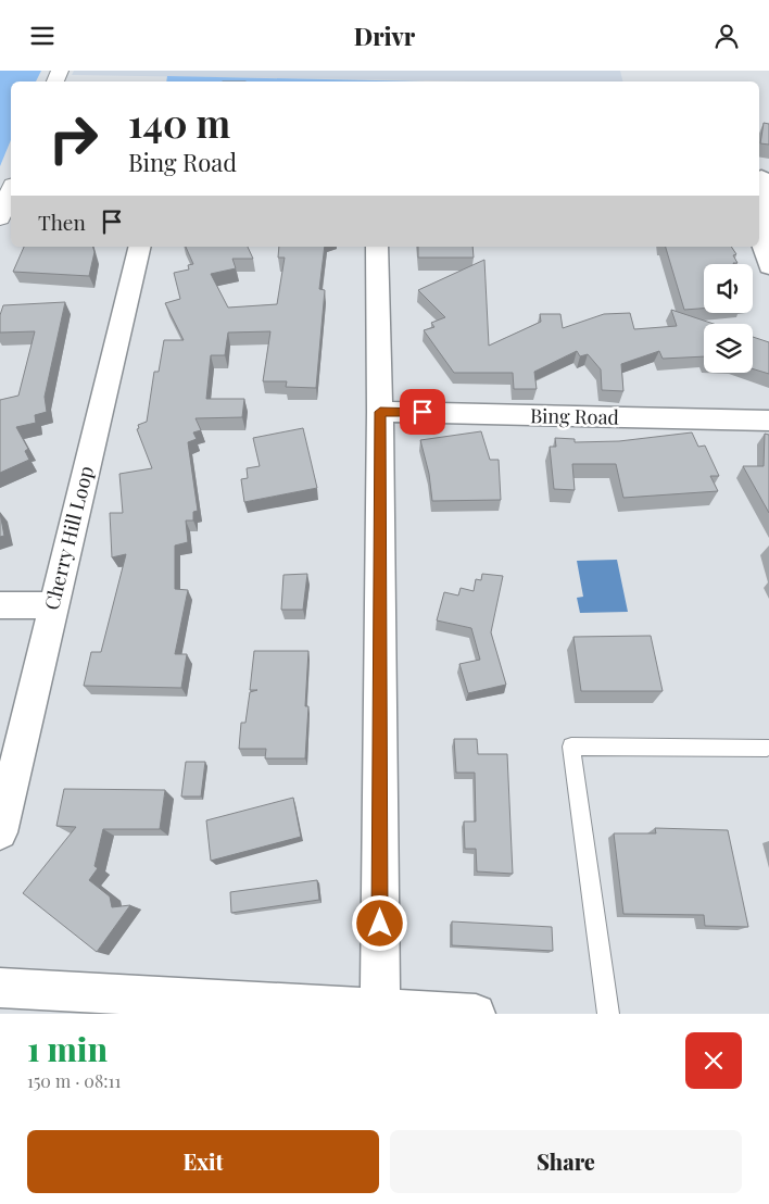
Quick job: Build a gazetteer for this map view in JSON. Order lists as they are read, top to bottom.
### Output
{
  "streets": {
    "street": ["Bing Road", "Cherry Hill Loop"]
  },
  "page": {
    "header": "Drivr",
    "turn": ["140 m", "Bing Road"],
    "then": "Then",
    "heading": ["1 min", "150 m · 08:11"],
    "buttons": ["Exit", "Share"]
  }
}
